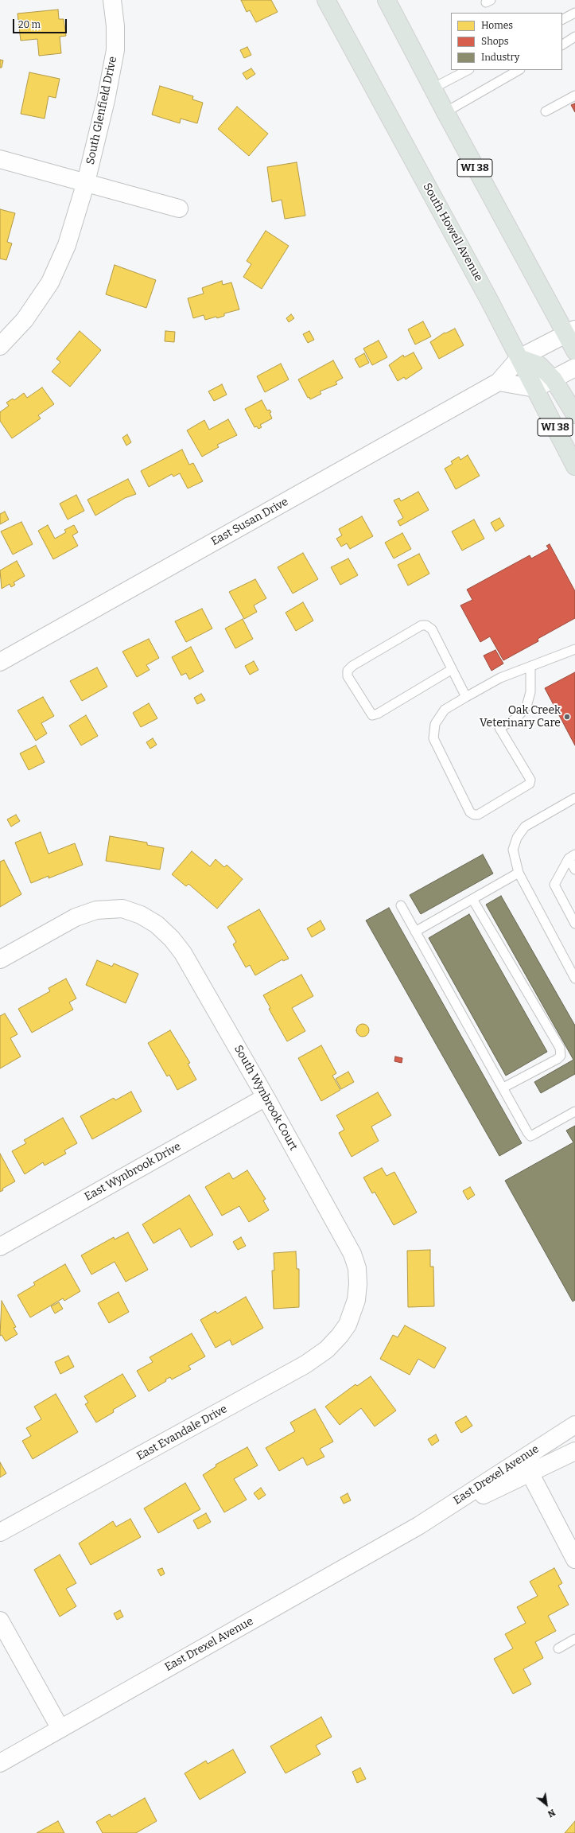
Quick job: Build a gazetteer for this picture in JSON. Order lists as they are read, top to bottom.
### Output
{
  "streets": {
    "main road": ["WI 38", "South Howell Avenue"],
    "street": [
      "South Glenfield Drive",
      "East Susan Drive",
      "South Wynbrook Court",
      "East Wynbrook Drive",
      "East Evandale Drive",
      "East Drexel Avenue"
    ]
  },
  "crossings": [
    ["South Howell Avenue", "East Susan Drive"],
    ["South Wynbrook Court", "East Wynbrook Drive"],
    ["South Wynbrook Court", "East Evandale Drive"]
  ],
  "places": ["Oak Creek Veterinary Care"],
  "legend": ["Homes", "Shops", "Industry"],
  "scale_bar": "20 m",
  "north": "bottom right"
}
